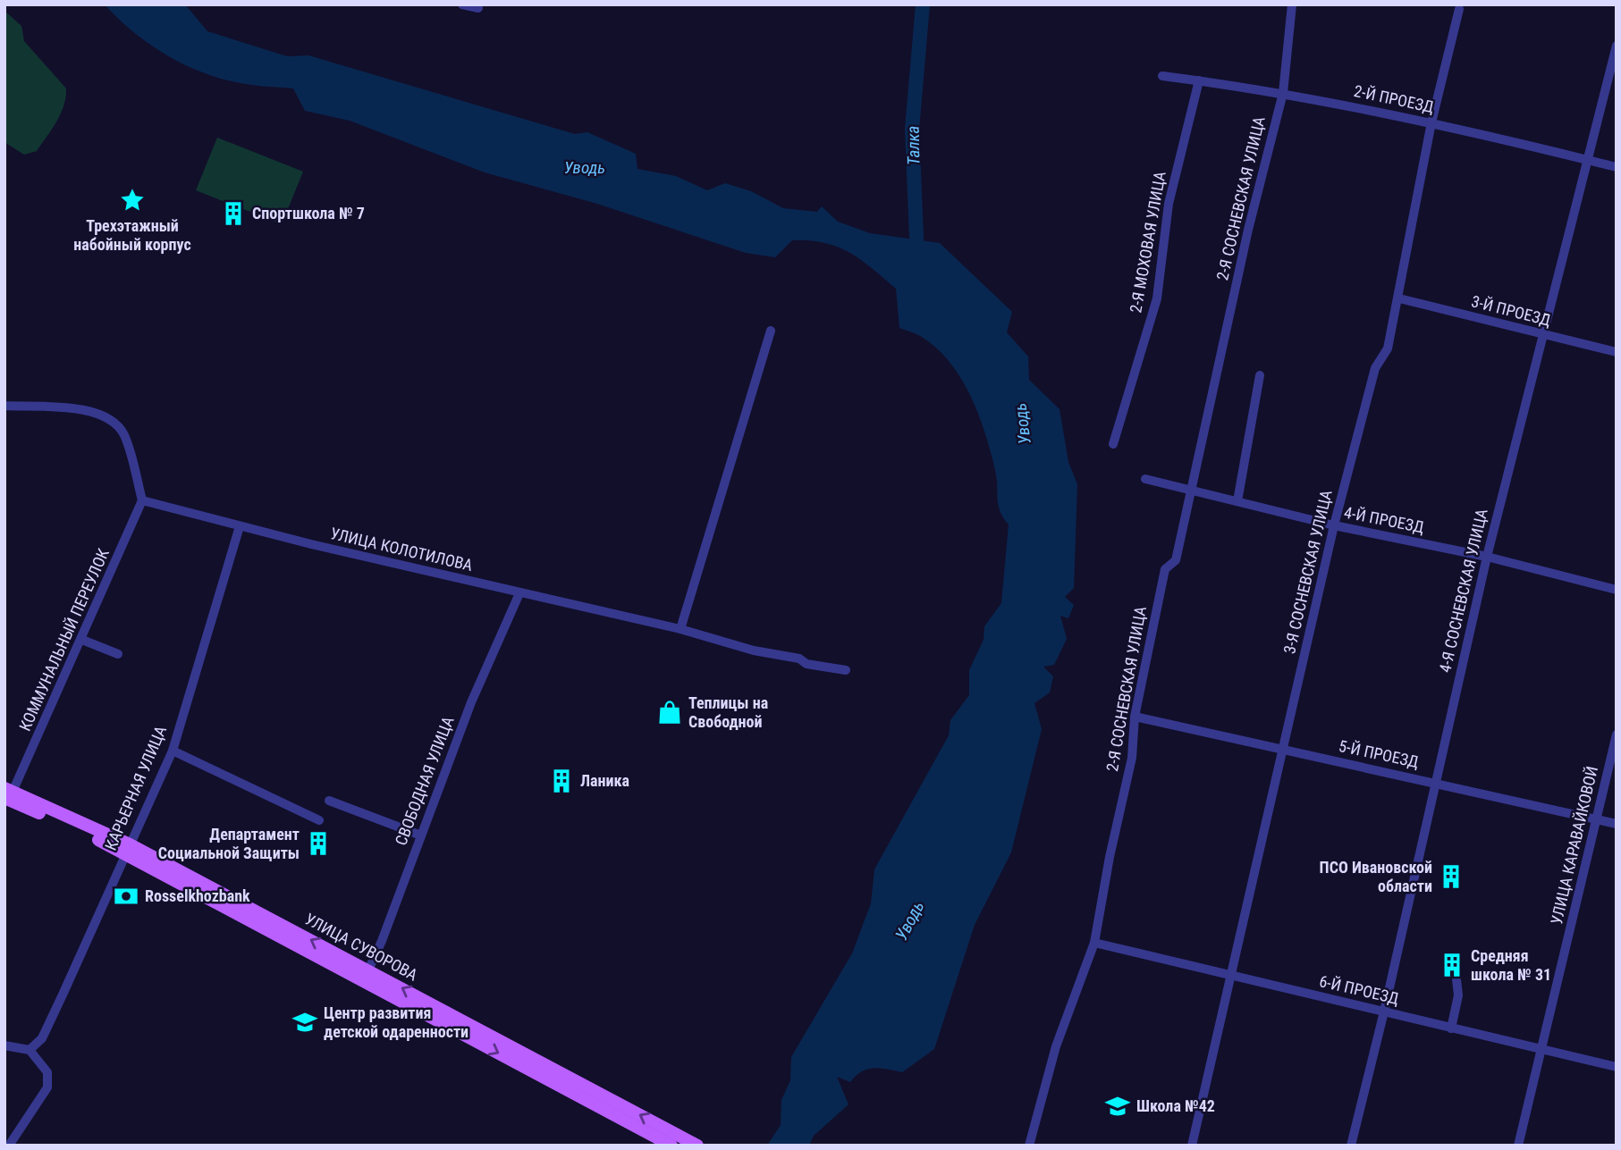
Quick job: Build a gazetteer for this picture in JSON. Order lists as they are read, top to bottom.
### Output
{
  "streets": {
    "main road": ["УЛИЦА СУВОРОВА"],
    "street": [
      "2-Й ПРОЕЗД",
      "2-Я СОСНЕВСКАЯ УЛИЦА",
      "2-Я МОХОВАЯ УЛИЦА",
      "3-Й ПРОЕЗД",
      "4-Й ПРОЕЗД",
      "УЛИЦА КОЛОТИЛОВА",
      "3-Я СОСНЕВСКАЯ УЛИЦА",
      "4-Я СОСНЕВСКАЯ УЛИЦА",
      "КОММУНАЛЬНЫЙ ПЕРЕУЛОК",
      "5-Й ПРОЕЗД",
      "СВОБОДНАЯ УЛИЦА",
      "КАРЬЕРНАЯ УЛИЦА",
      "УЛИЦА КАРАВАЙКОВОЙ",
      "6-Й ПРОЕЗД"
    ]
  },
  "crossings": [
    ["2-Й ПРОЕЗД", "2-Я СОСНЕВСКАЯ УЛИЦА"],
    ["2-Й ПРОЕЗД", "2-Я МОХОВАЯ УЛИЦА"],
    ["2-Й ПРОЕЗД", "3-Я СОСНЕВСКАЯ УЛИЦА"],
    ["2-Й ПРОЕЗД", "4-Я СОСНЕВСКАЯ УЛИЦА"],
    ["2-Я СОСНЕВСКАЯ УЛИЦА", "4-Й ПРОЕЗД"],
    ["2-Я СОСНЕВСКАЯ УЛИЦА", "5-Й ПРОЕЗД"],
    ["2-Я СОСНЕВСКАЯ УЛИЦА", "6-Й ПРОЕЗД"],
    ["3-Й ПРОЕЗД", "3-Я СОСНЕВСКАЯ УЛИЦА"],
    ["3-Й ПРОЕЗД", "4-Я СОСНЕВСКАЯ УЛИЦА"],
    ["4-Й ПРОЕЗД", "3-Я СОСНЕВСКАЯ УЛИЦА"],
    ["4-Й ПРОЕЗД", "4-Я СОСНЕВСКАЯ УЛИЦА"],
    ["УЛИЦА КОЛОТИЛОВА", "КОММУНАЛЬНЫЙ ПЕРЕУЛОК"],
    ["УЛИЦА КОЛОТИЛОВА", "СВОБОДНАЯ УЛИЦА"],
    ["УЛИЦА КОЛОТИЛОВА", "КАРЬЕРНАЯ УЛИЦА"],
    ["3-Я СОСНЕВСКАЯ УЛИЦА", "5-Й ПРОЕЗД"],
    ["3-Я СОСНЕВСКАЯ УЛИЦА", "6-Й ПРОЕЗД"],
    ["4-Я СОСНЕВСКАЯ УЛИЦА", "5-Й ПРОЕЗД"],
    ["4-Я СОСНЕВСКАЯ УЛИЦА", "6-Й ПРОЕЗД"],
    ["КОММУНАЛЬНЫЙ ПЕРЕУЛОК", "УЛИЦА СУВОРОВА"],
    ["5-Й ПРОЕЗД", "УЛИЦА КАРАВАЙКОВОЙ"],
    ["СВОБОДНАЯ УЛИЦА", "УЛИЦА СУВОРОВА"],
    ["КАРЬЕРНАЯ УЛИЦА", "УЛИЦА СУВОРОВА"],
    ["УЛИЦА КАРАВАЙКОВОЙ", "6-Й ПРОЕЗД"]
  ],
  "water": ["Талка", "Уводь"],
  "places": {
    "place": ["Трехэтажный набойный корпус"],
    "building": [
      "Спортшкола № 7",
      "Ланика",
      "Департамент Социальной Защиты",
      "ПСО Ивановской области",
      "Средняя школа № 31"
    ],
    "shop": ["Теплицы на Свободной"],
    "bank": ["Rosselkhozbank"],
    "school or university": ["Центр развития детской одаренности", "Школа №42"]
  }
}
